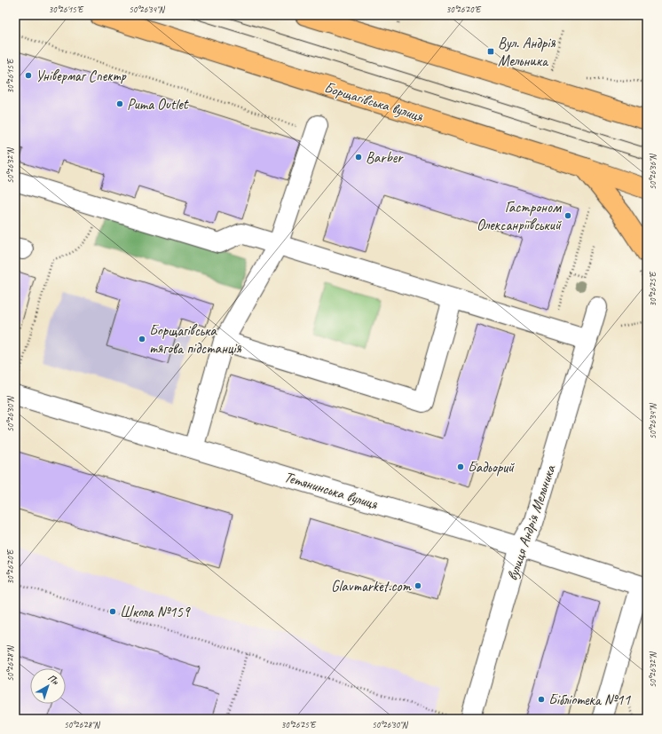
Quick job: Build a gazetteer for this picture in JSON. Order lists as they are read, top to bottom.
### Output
{
  "streets": {
    "main road": ["Борщагівська вулиця"],
    "street": ["Тетянинська вулиця", "вулиця Андрія Мельника"]
  },
  "crossings": [
    ["Тетянинська вулиця", "вулиця Андрія Мельника"]
  ],
  "places": {
    "transit": ["Вул. Андрія Мельника"],
    "other": [
      "Універмаг Спектр",
      "Puma Outlet",
      "Barber",
      "Гастроном Олексанріївський",
      "Борщагівська тягова підстанція",
      "Бадьорий",
      "Glavmarket.com",
      "Школа №159",
      "Бібліотека №11"
    ]
  },
  "north": "top right",
  "coordinates": [
    "30°26'15\"E",
    "50°26'34\"N",
    "30°26'20\"E",
    "50°26'32\"N",
    "50°26'36\"N",
    "30°26'25\"E",
    "50°26'30\"N",
    "50°26'28\"N"
  ]
}
